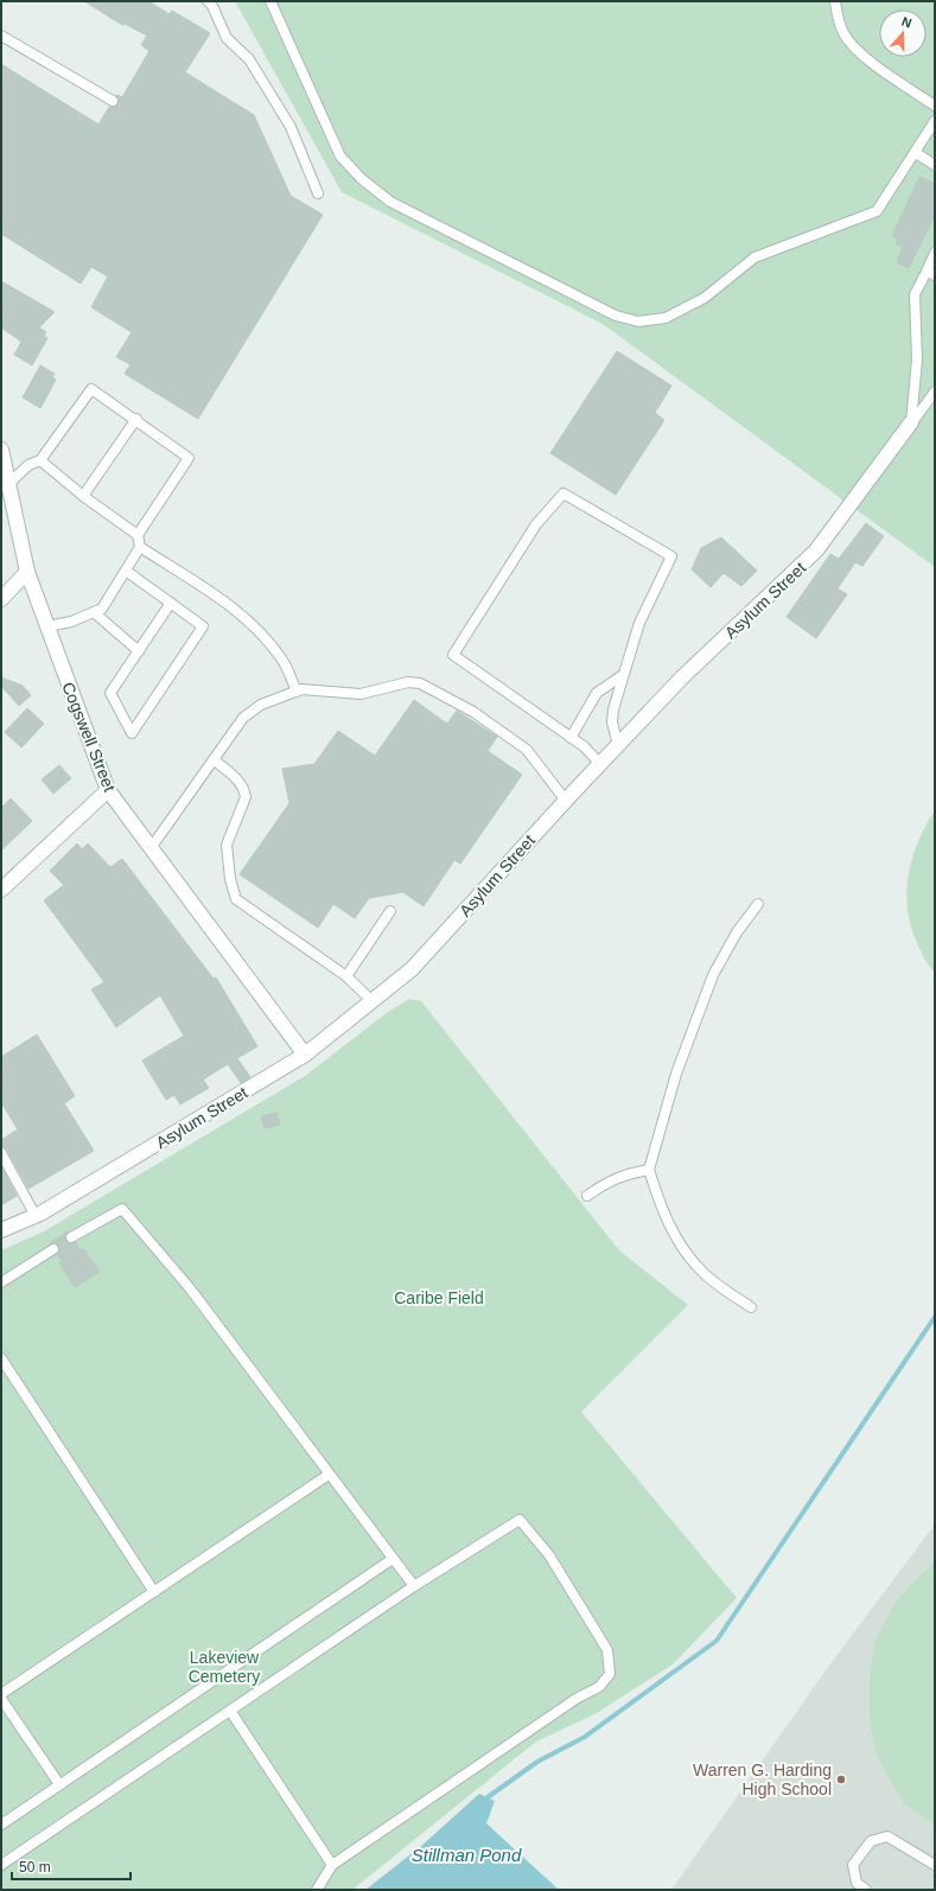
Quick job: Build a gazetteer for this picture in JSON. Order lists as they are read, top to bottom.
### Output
{
  "streets": {
    "street": ["Asylum Street", "Cogswell Street"]
  },
  "crossings": [
    ["Asylum Street", "Cogswell Street"]
  ],
  "water": ["Stillman Pond"],
  "parks": ["Caribe Field", "Lakeview Cemetery"],
  "places": ["Warren G. Harding High School"],
  "scale_bar": "50 m",
  "north": "top"
}
